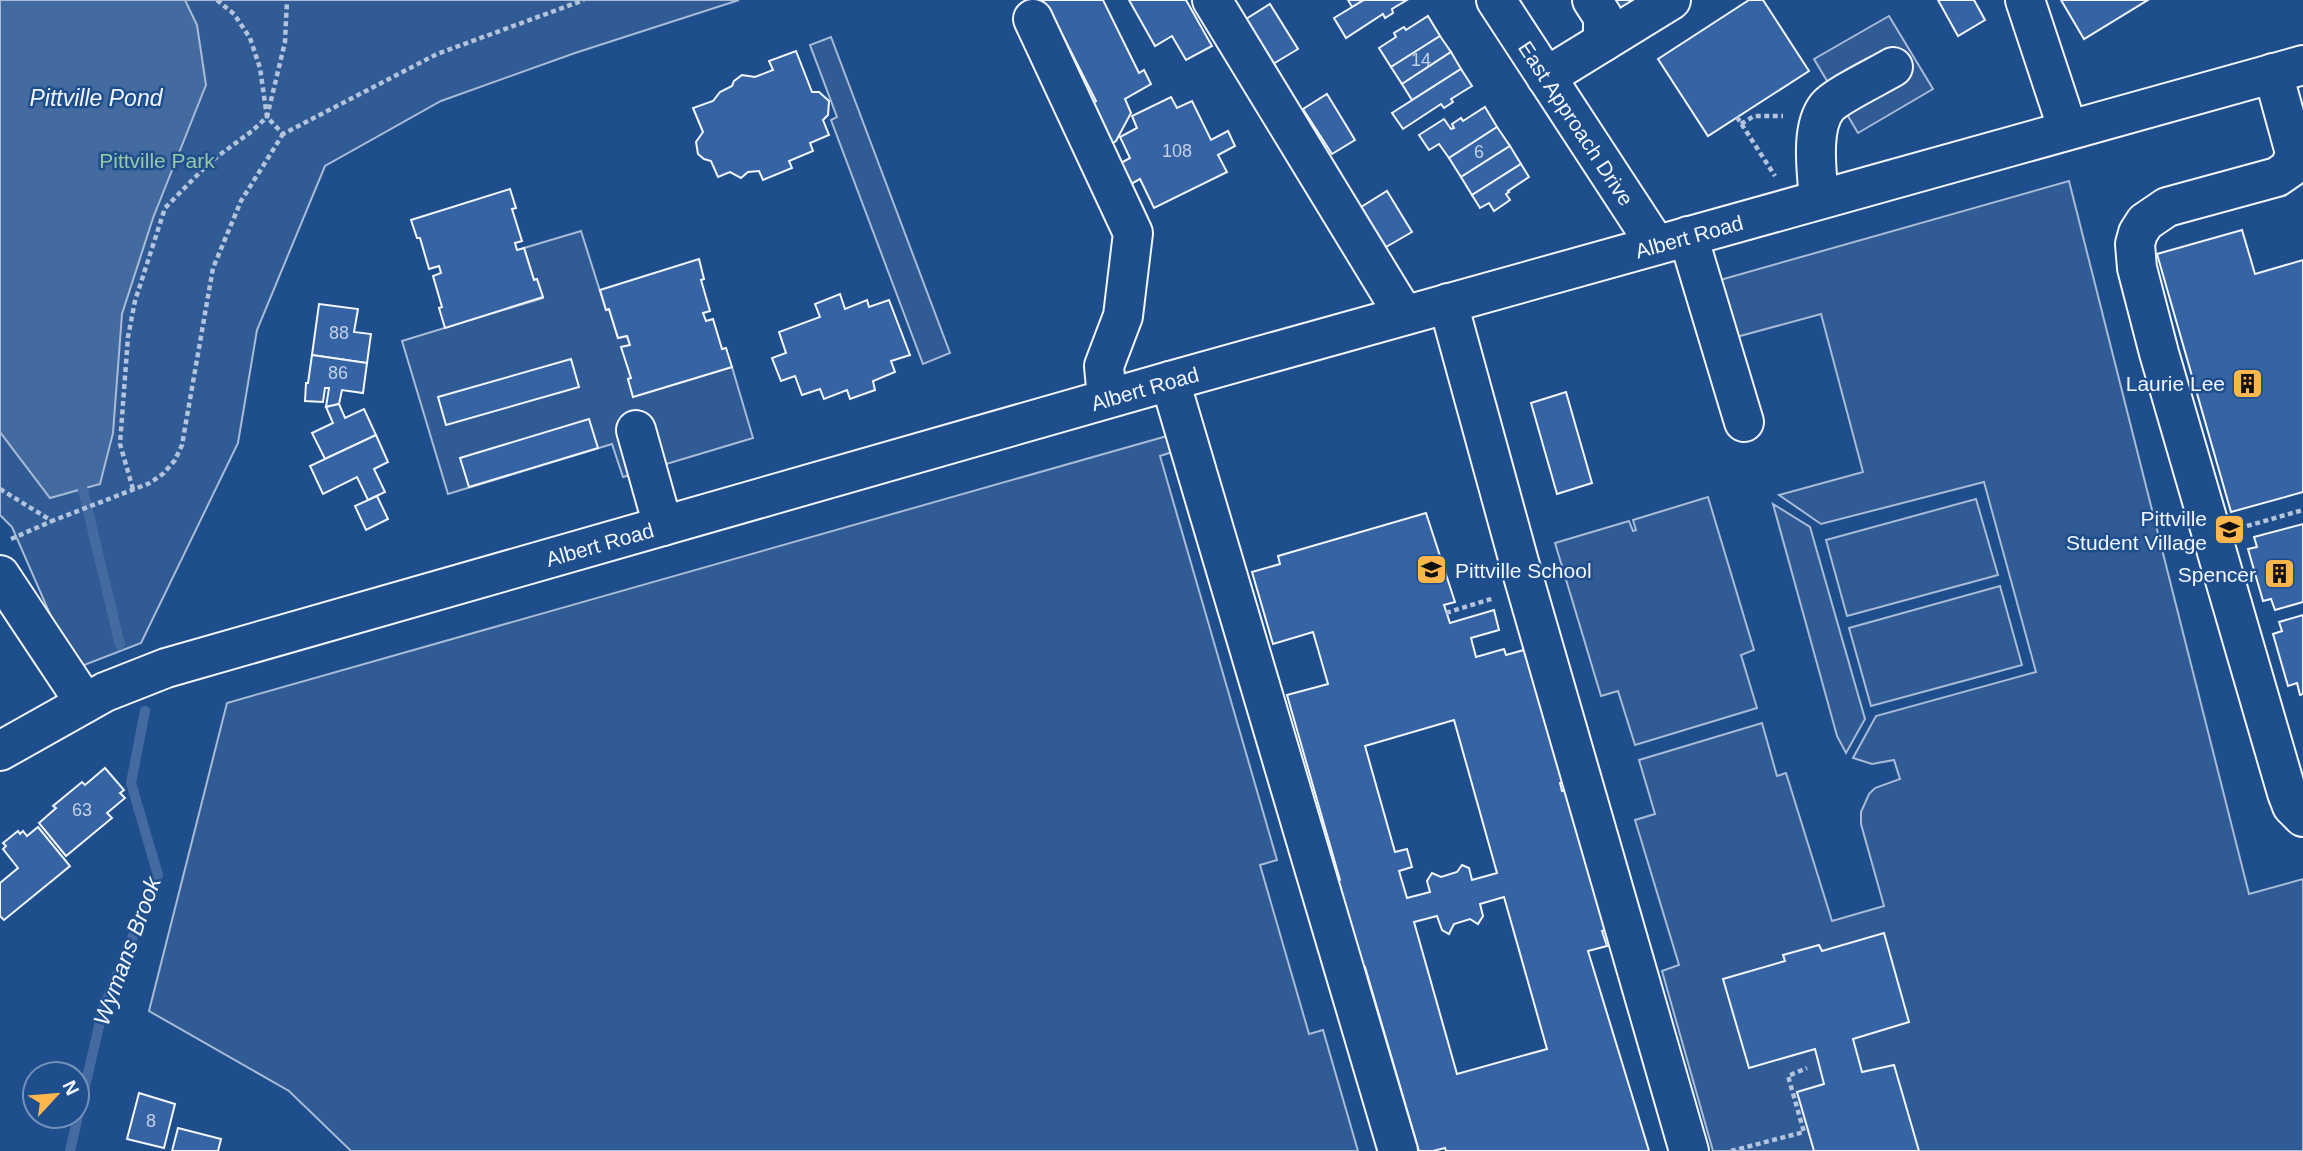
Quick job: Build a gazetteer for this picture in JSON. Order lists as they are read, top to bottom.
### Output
{
  "streets": {
    "street": ["East Approach Drive", "Albert Road"]
  },
  "crossings": [
    ["East Approach Drive", "Albert Road"]
  ],
  "water": ["Pittville Pond", "Wymans Brook"],
  "parks": ["Pittville Park"],
  "places": {
    "building": ["Laurie Lee", "Spencer"],
    "school or university": ["Pittville Student Village", "Pittville School"]
  },
  "house_numbers": [
    "14",
    "108",
    "6",
    "88",
    "86",
    "63",
    "8"
  ],
  "north": "top right"
}
